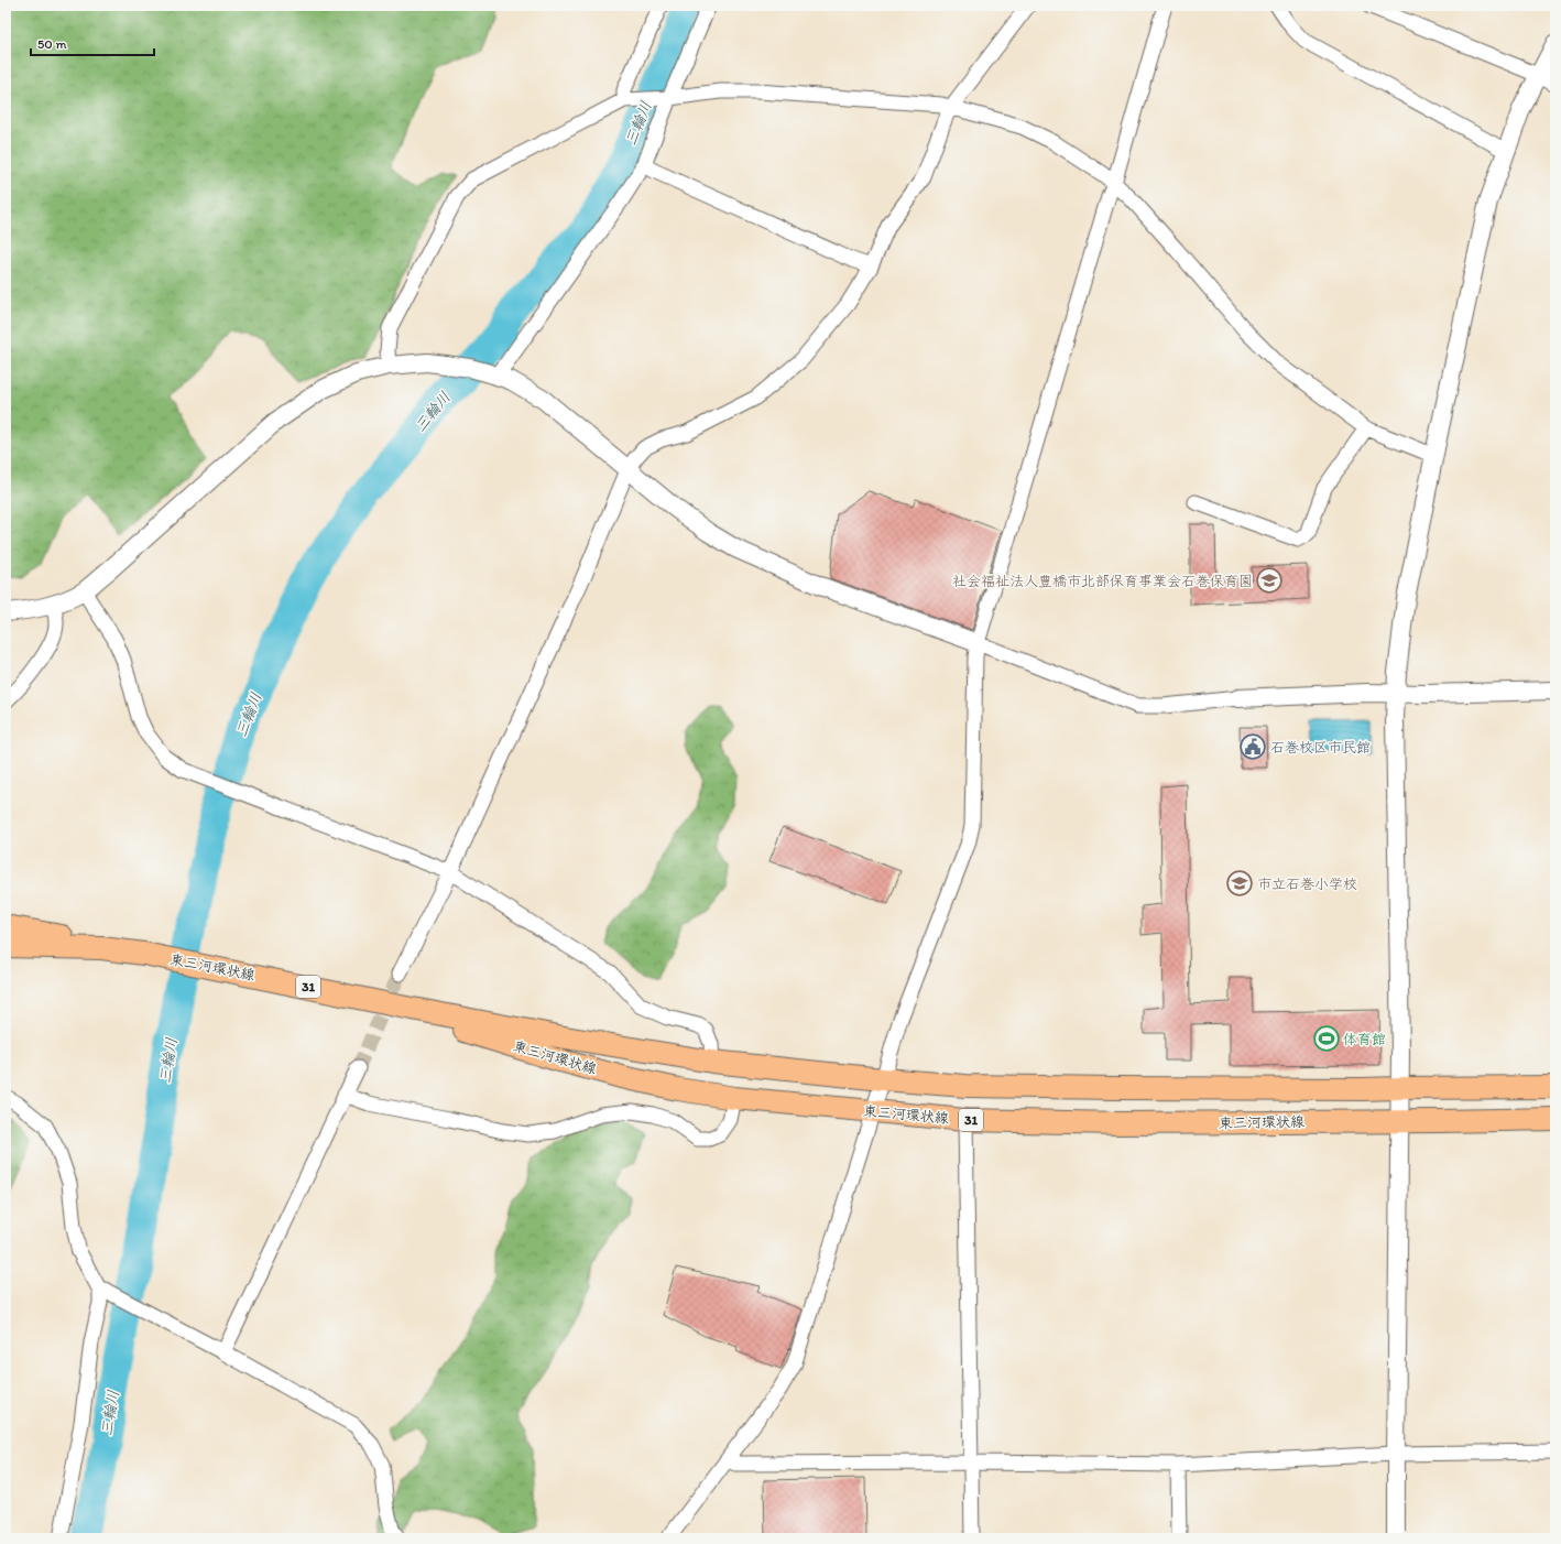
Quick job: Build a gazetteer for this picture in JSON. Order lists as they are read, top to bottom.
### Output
{
  "streets": {
    "main road": ["東三河環状線", "31"]
  },
  "water": ["三輪川"],
  "places": {
    "school or university": ["社会福祉法人豊橋市北部保育事業会石巻保育園", "市立石巻小学校"],
    "public building": ["石巻校区市民館"],
    "sports": ["体育館"]
  },
  "scale_bar": "50 m"
}
